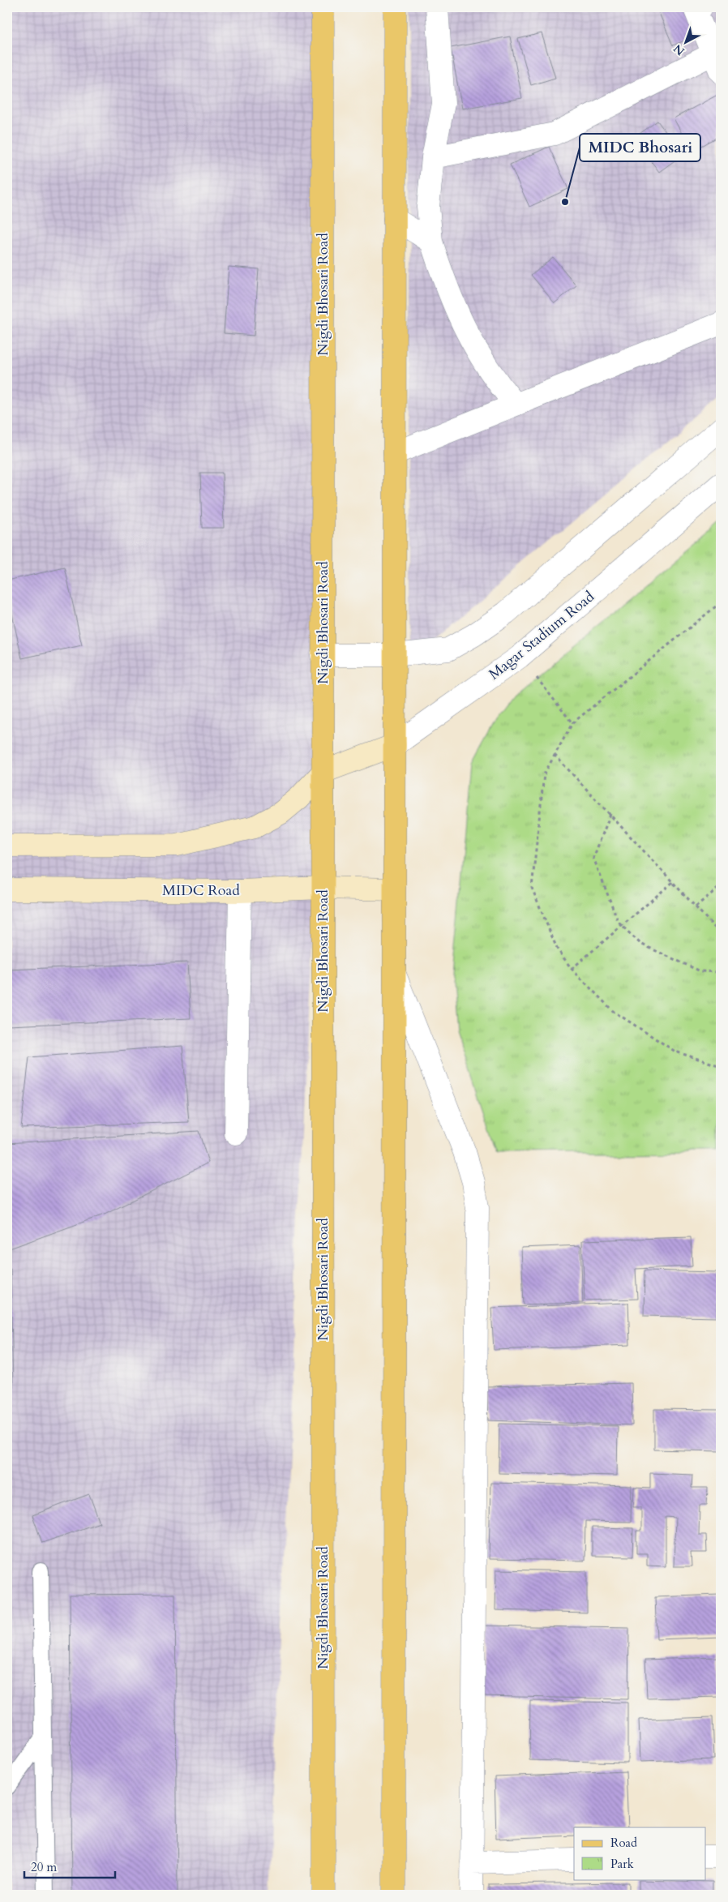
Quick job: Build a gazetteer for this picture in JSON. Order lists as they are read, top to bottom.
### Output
{
  "streets": {
    "main road": ["Nigdi Bhosari Road", "Magar Stadium Road", "MIDC Road"]
  },
  "crossings": [
    ["Nigdi Bhosari Road", "Magar Stadium Road"],
    ["Nigdi Bhosari Road", "MIDC Road"]
  ],
  "places": ["MIDC Bhosari"],
  "legend": ["Road", "Park"],
  "scale_bar": "20 m",
  "north": "bottom left"
}
